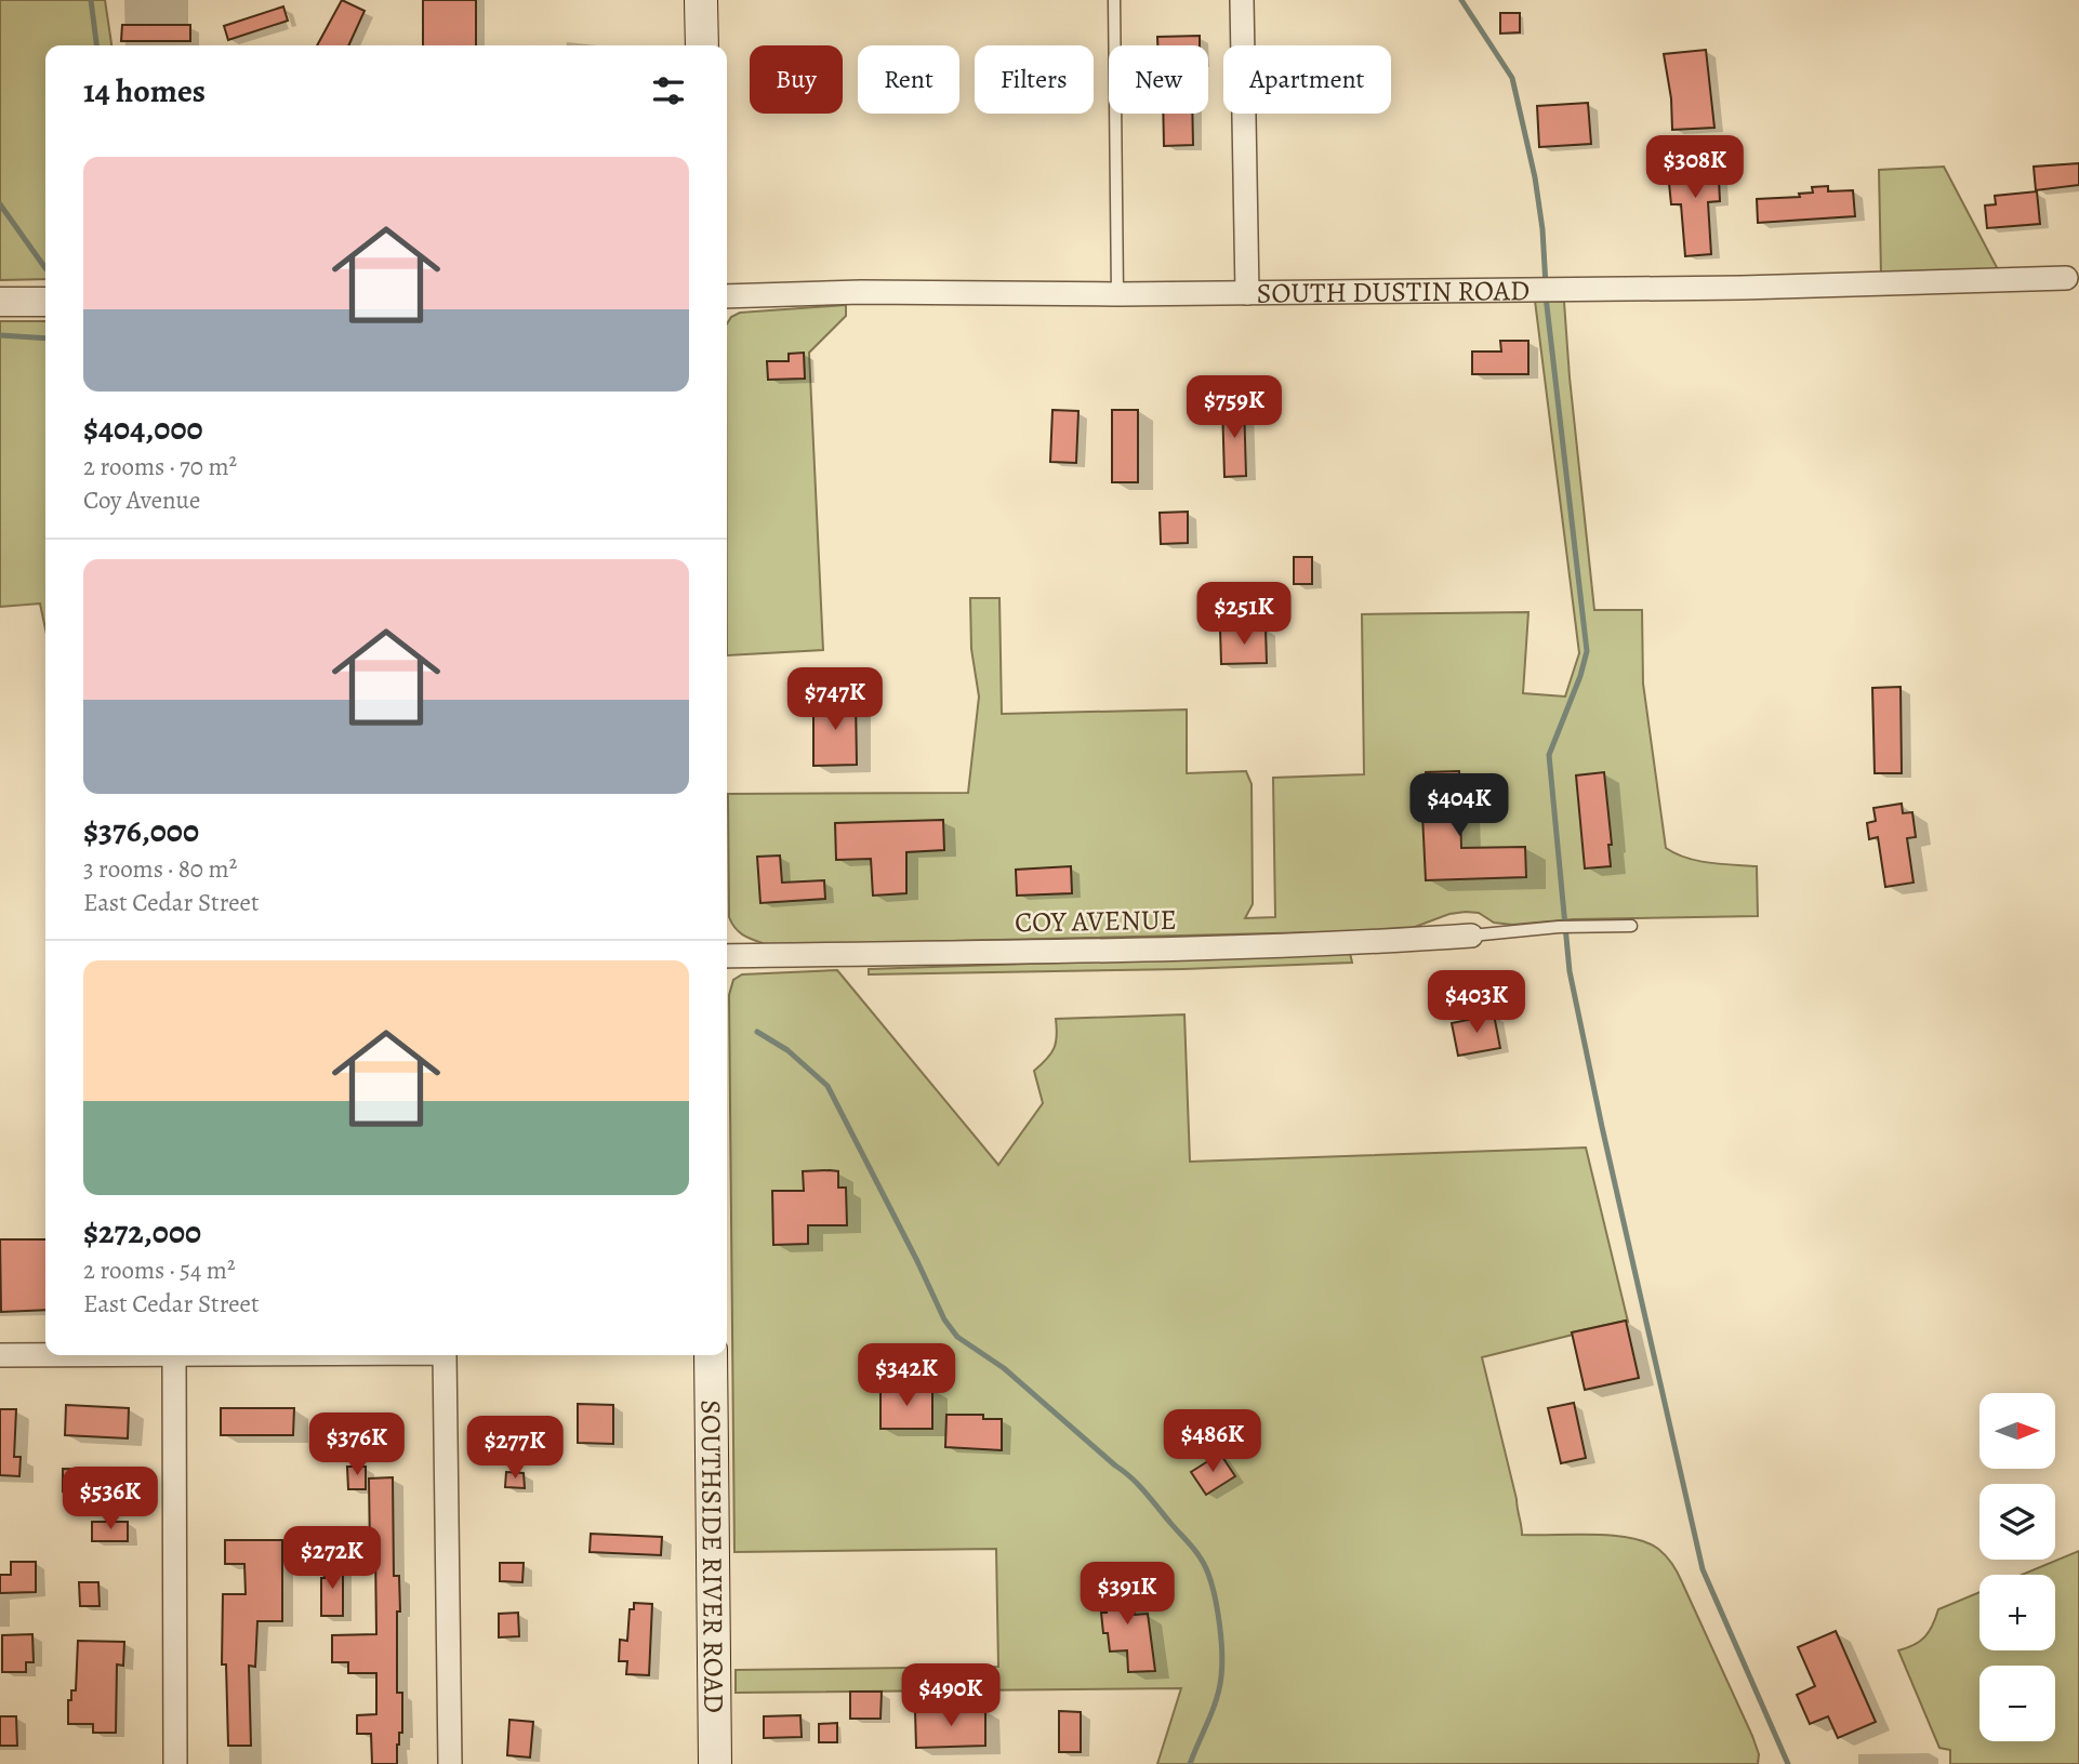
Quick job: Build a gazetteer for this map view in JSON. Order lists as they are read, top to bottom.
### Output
{
  "streets": {
    "main road": ["SOUTHSIDE RIVER ROAD"],
    "street": ["SOUTH DUSTIN ROAD", "COY AVENUE"]
  },
  "north": "right",
  "page": {
    "chip": [
      "Buy",
      "Rent",
      "Filters",
      "New",
      "Apartment"
    ],
    "heading": "14 homes",
    "price": [
      "$308K",
      "$759K",
      "$251K",
      "$747K",
      "$404K",
      "$403K",
      "$342K",
      "$486K",
      "$376K",
      "$277K",
      "$536K",
      "$272K",
      "$391K",
      "$490K"
    ],
    "list": [
      {
        "name": "$404,000",
        "note": "2 rooms · 70 m² · Coy Avenue"
      },
      {
        "name": "$376,000",
        "note": "3 rooms · 80 m² · East Cedar Street"
      },
      {
        "name": "$272,000",
        "note": "2 rooms · 54 m² · East Cedar Street"
      }
    ],
    "map_buttons": ["+", "−"]
  }
}
